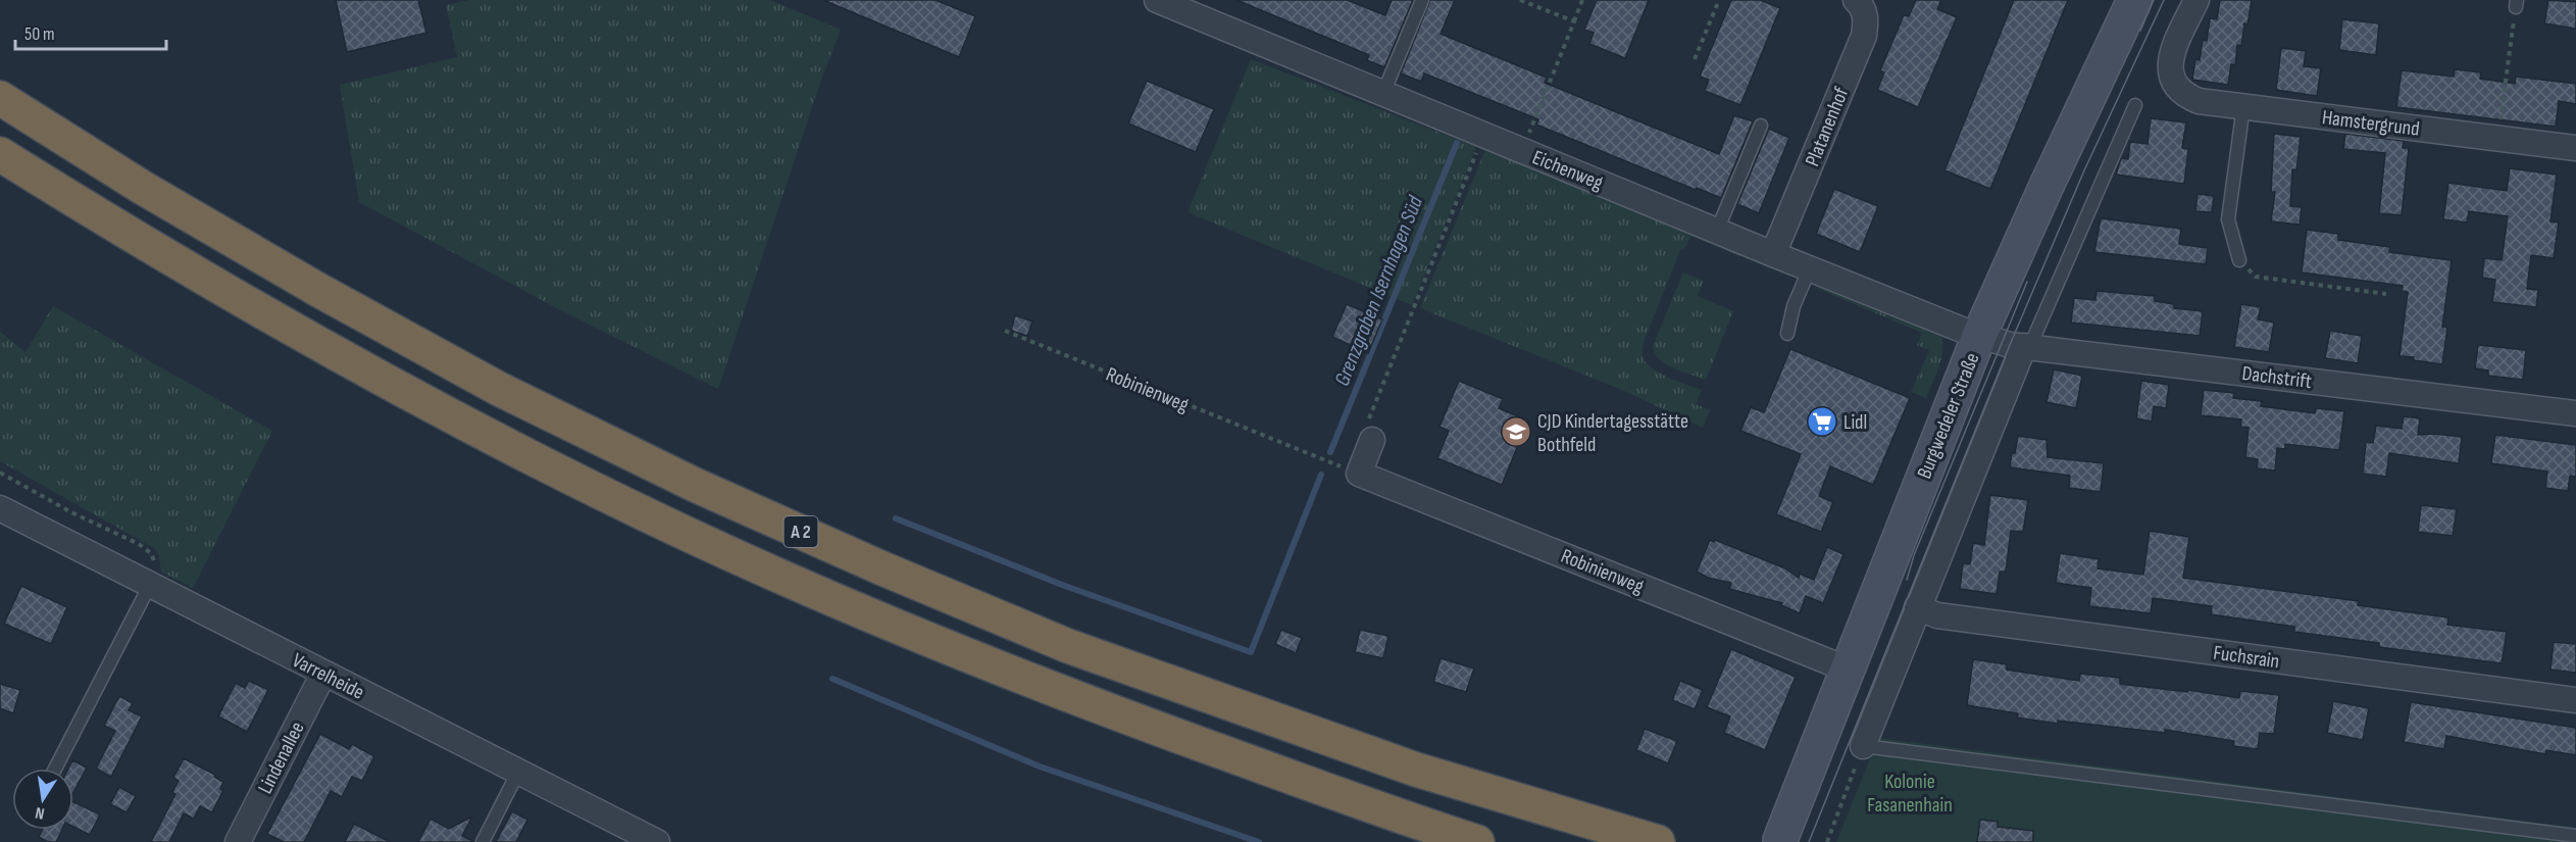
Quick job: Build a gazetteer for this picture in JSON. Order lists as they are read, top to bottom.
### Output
{
  "streets": {
    "highway": ["A 2"],
    "main road": ["Burgwedeler Straße"],
    "street": [
      "Hamstergrund",
      "Platanenhof",
      "Eichenweg",
      "Dachstrift",
      "Robinienweg",
      "Fuchsrain",
      "Varrelheide",
      "Lindenallee"
    ]
  },
  "crossings": [
    ["Platanenhof", "Eichenweg"],
    ["Eichenweg", "Dachstrift"],
    ["Eichenweg", "Burgwedeler Straße"],
    ["Dachstrift", "Burgwedeler Straße"],
    ["Robinienweg", "Burgwedeler Straße"],
    ["Varrelheide", "Lindenallee"]
  ],
  "water": ["Grenzgraben Isernhagen Süd"],
  "parks": ["Kolonie Fasanenhain"],
  "places": {
    "supermarket": ["Lidl"],
    "school or university": ["CJD Kindertagesstätte Bothfeld"]
  },
  "scale_bar": "50 m",
  "north": "bottom"
}
